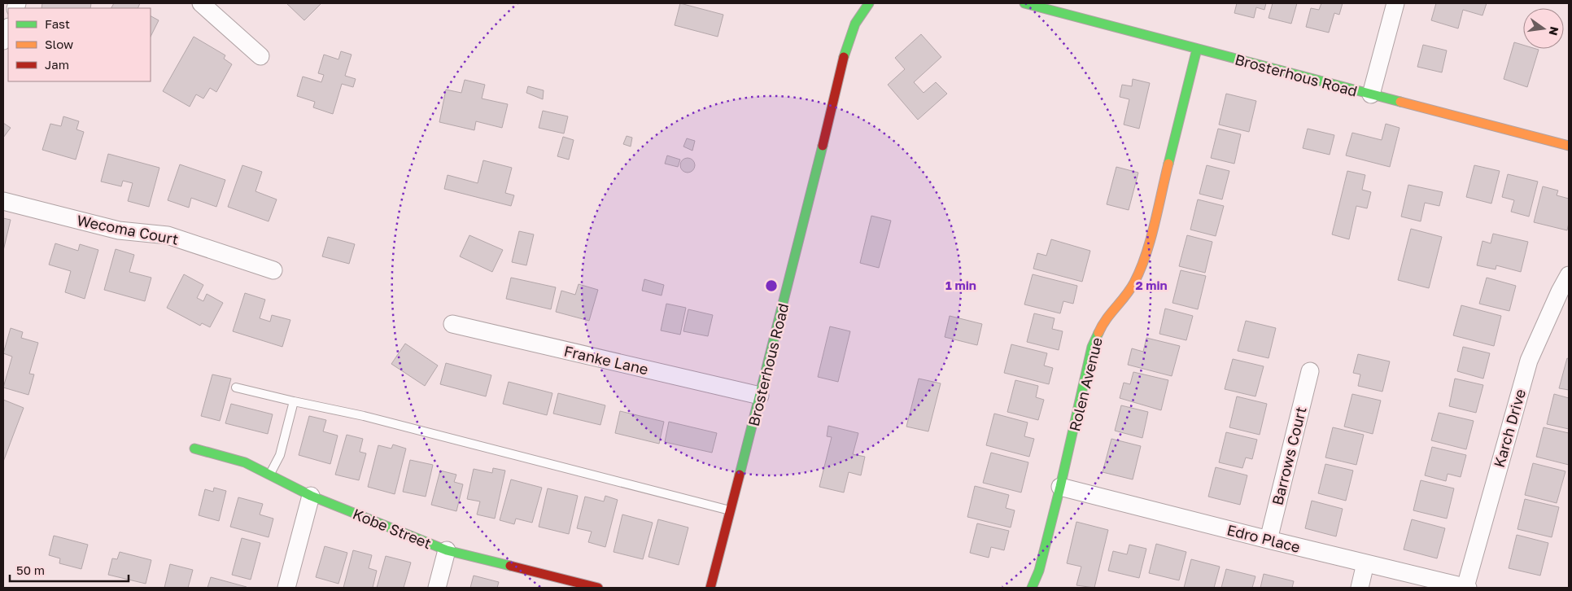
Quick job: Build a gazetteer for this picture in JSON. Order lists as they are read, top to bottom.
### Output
{
  "streets": {
    "street": [
      "Brosterhous Road",
      "Wecoma Court",
      "Franke Lane",
      "Rolen Avenue",
      "Karch Drive",
      "Barrows Court",
      "Kobe Street",
      "Edro Place"
    ]
  },
  "crossings": [
    ["Brosterhous Road", "Franke Lane"],
    ["Brosterhous Road", "Rolen Avenue"],
    ["Rolen Avenue", "Edro Place"],
    ["Karch Drive", "Edro Place"],
    ["Barrows Court", "Edro Place"]
  ],
  "legend": ["Fast", "Slow", "Jam"],
  "scale_bar": "50 m",
  "north": "right",
  "rings": ["1 min", "2 min"]
}
